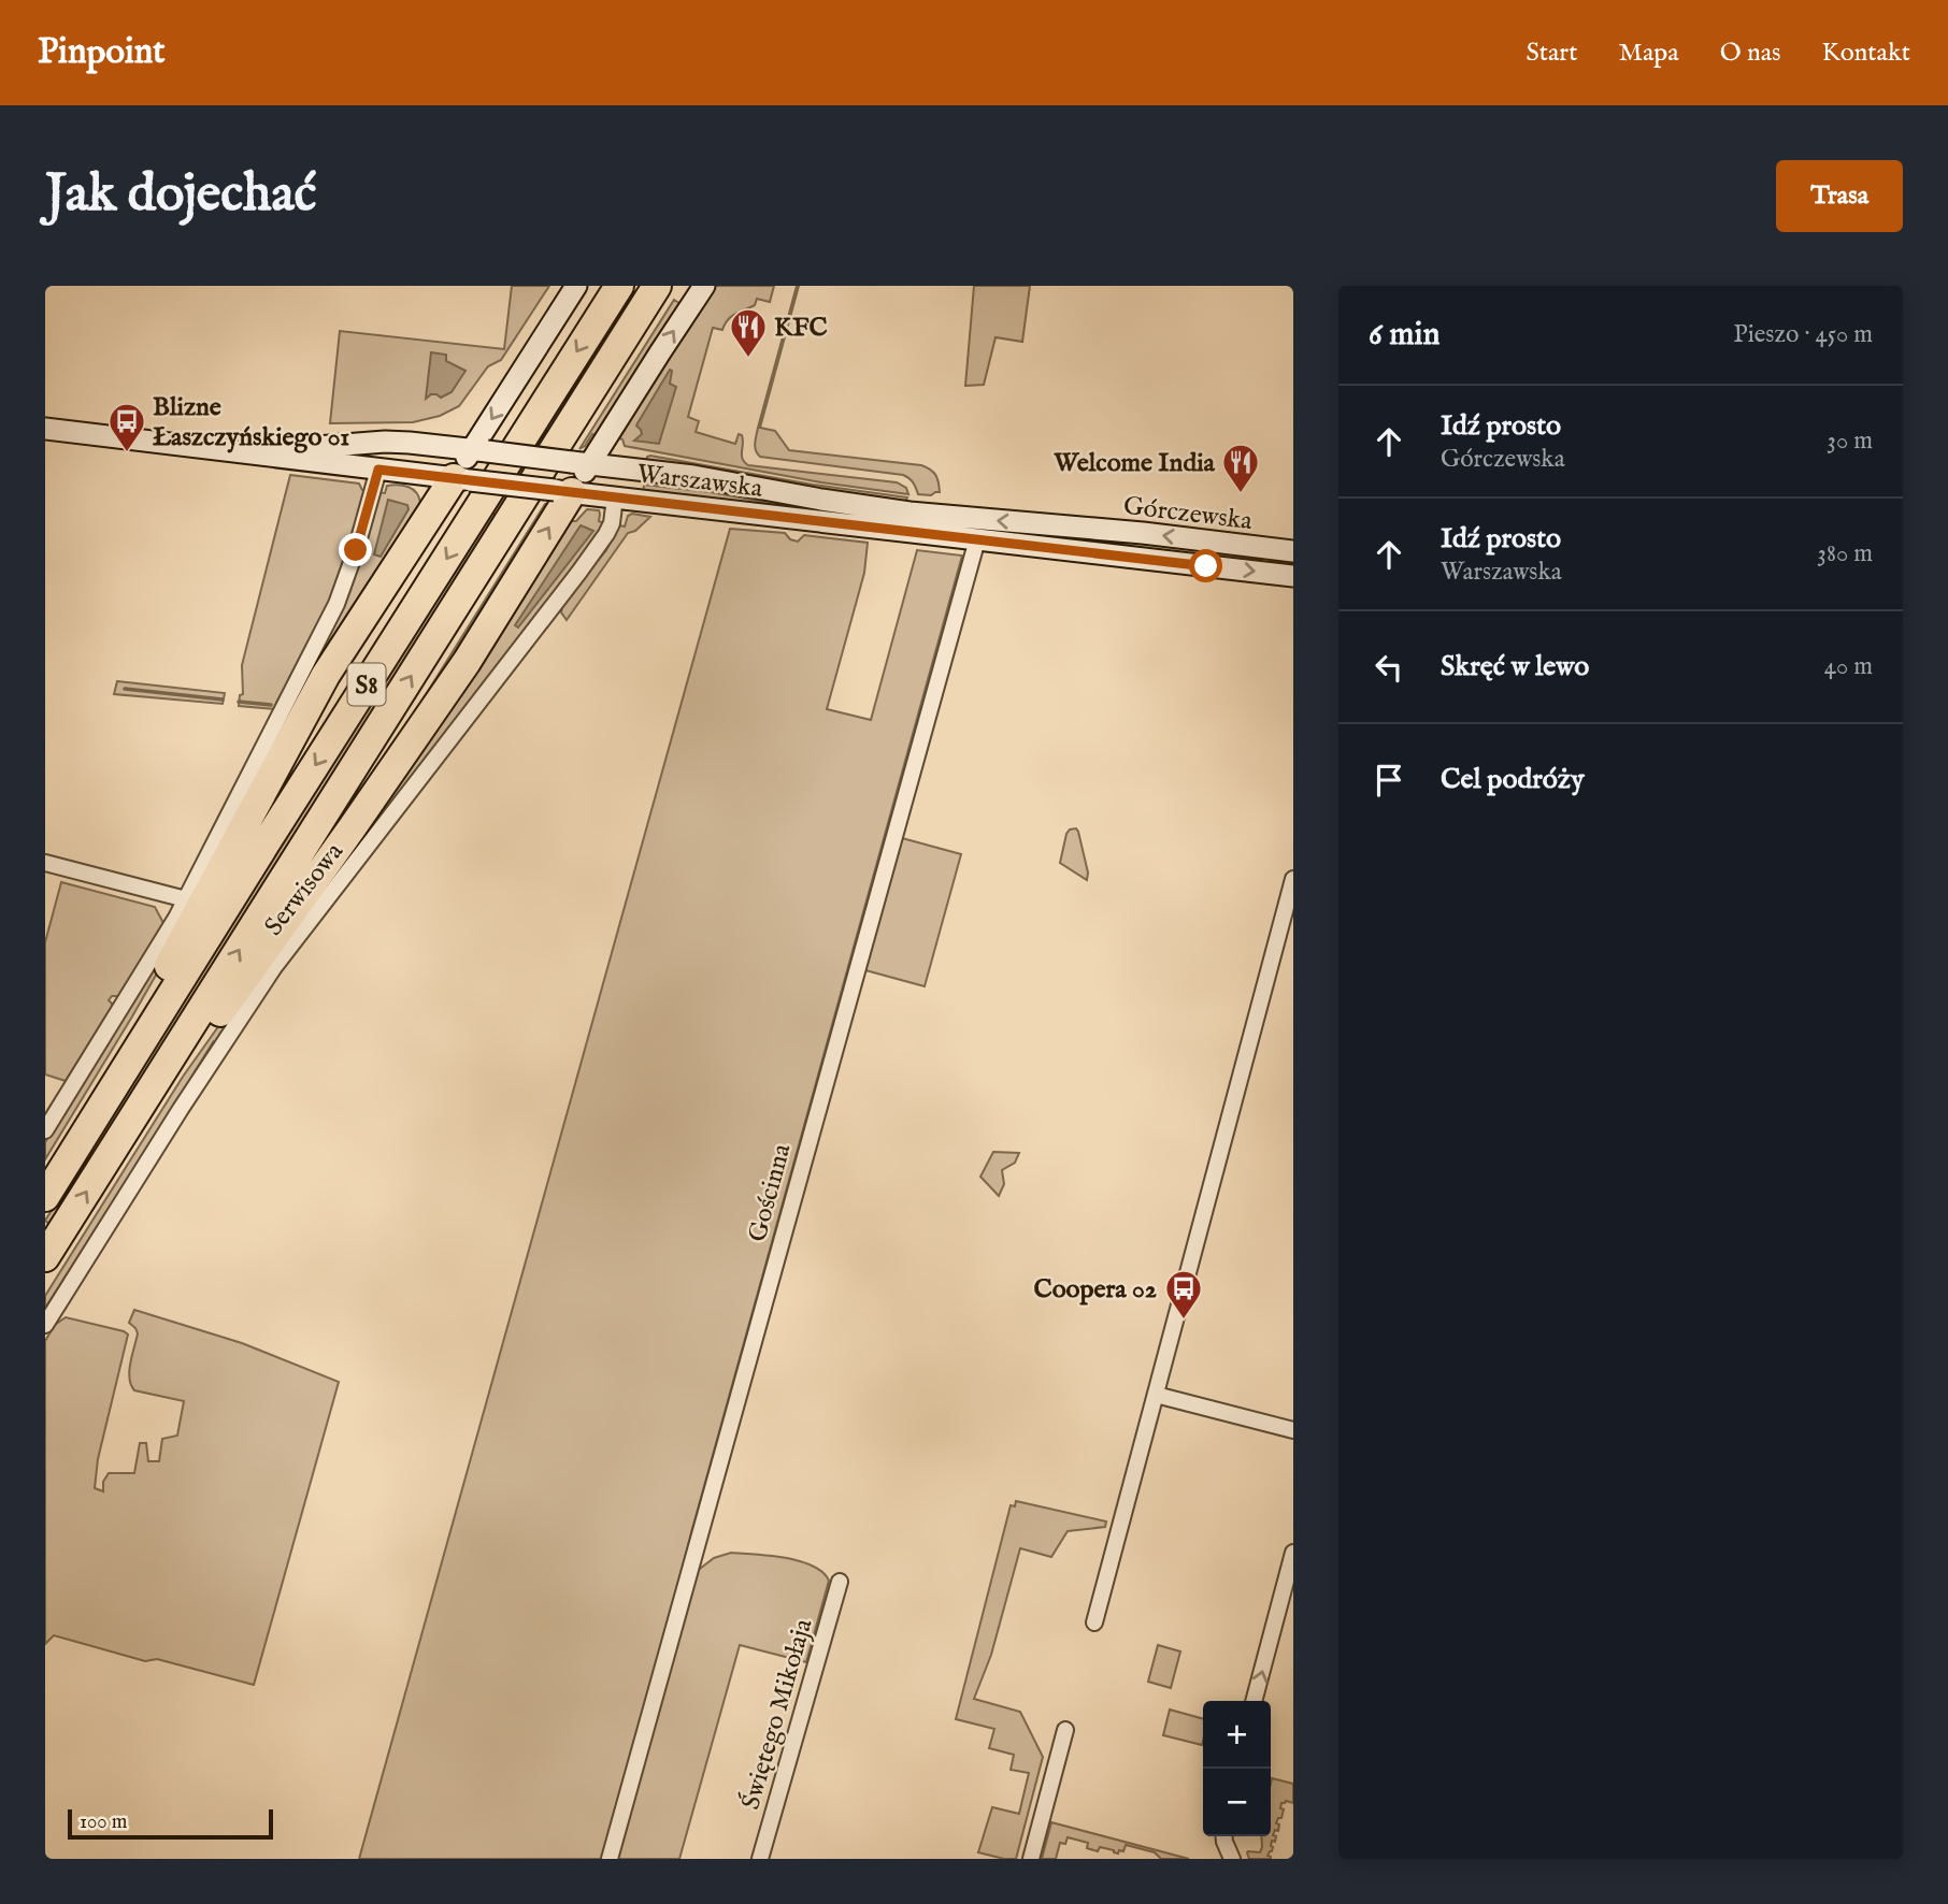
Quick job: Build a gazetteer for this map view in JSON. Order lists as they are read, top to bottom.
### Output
{
  "streets": {
    "highway": ["S8"],
    "main road": ["Warszawska", "Górczewska"],
    "street": ["Serwisowa", "Gościnna", "Świętego Mikołaja"]
  },
  "crossings": [
    ["Warszawska", "Górczewska"],
    ["Warszawska", "Serwisowa"],
    ["Warszawska", "Gościnna"]
  ],
  "places": {
    "restaurant": ["KFC", "Welcome India"],
    "bus stop": ["Blizne Łaszczyńskiego 01", "Coopera 02"]
  },
  "scale_bar": "100 m",
  "page": {
    "header": "Pinpoint",
    "nav": [
      "Start",
      "Mapa",
      "O nas",
      "Kontakt"
    ],
    "buttons": "Trasa",
    "title": "Jak dojechać",
    "heading": ["6 min", "Pieszo · 450 m"],
    "list": [
      ["Idź prosto", "Górczewska", "30 m"],
      ["Idź prosto", "Warszawska", "380 m"],
      ["Skręć w lewo", "40 m"],
      "Cel podróży"
    ],
    "map_buttons": ["+", "−"],
    "scale": "100 m"
  }
}
